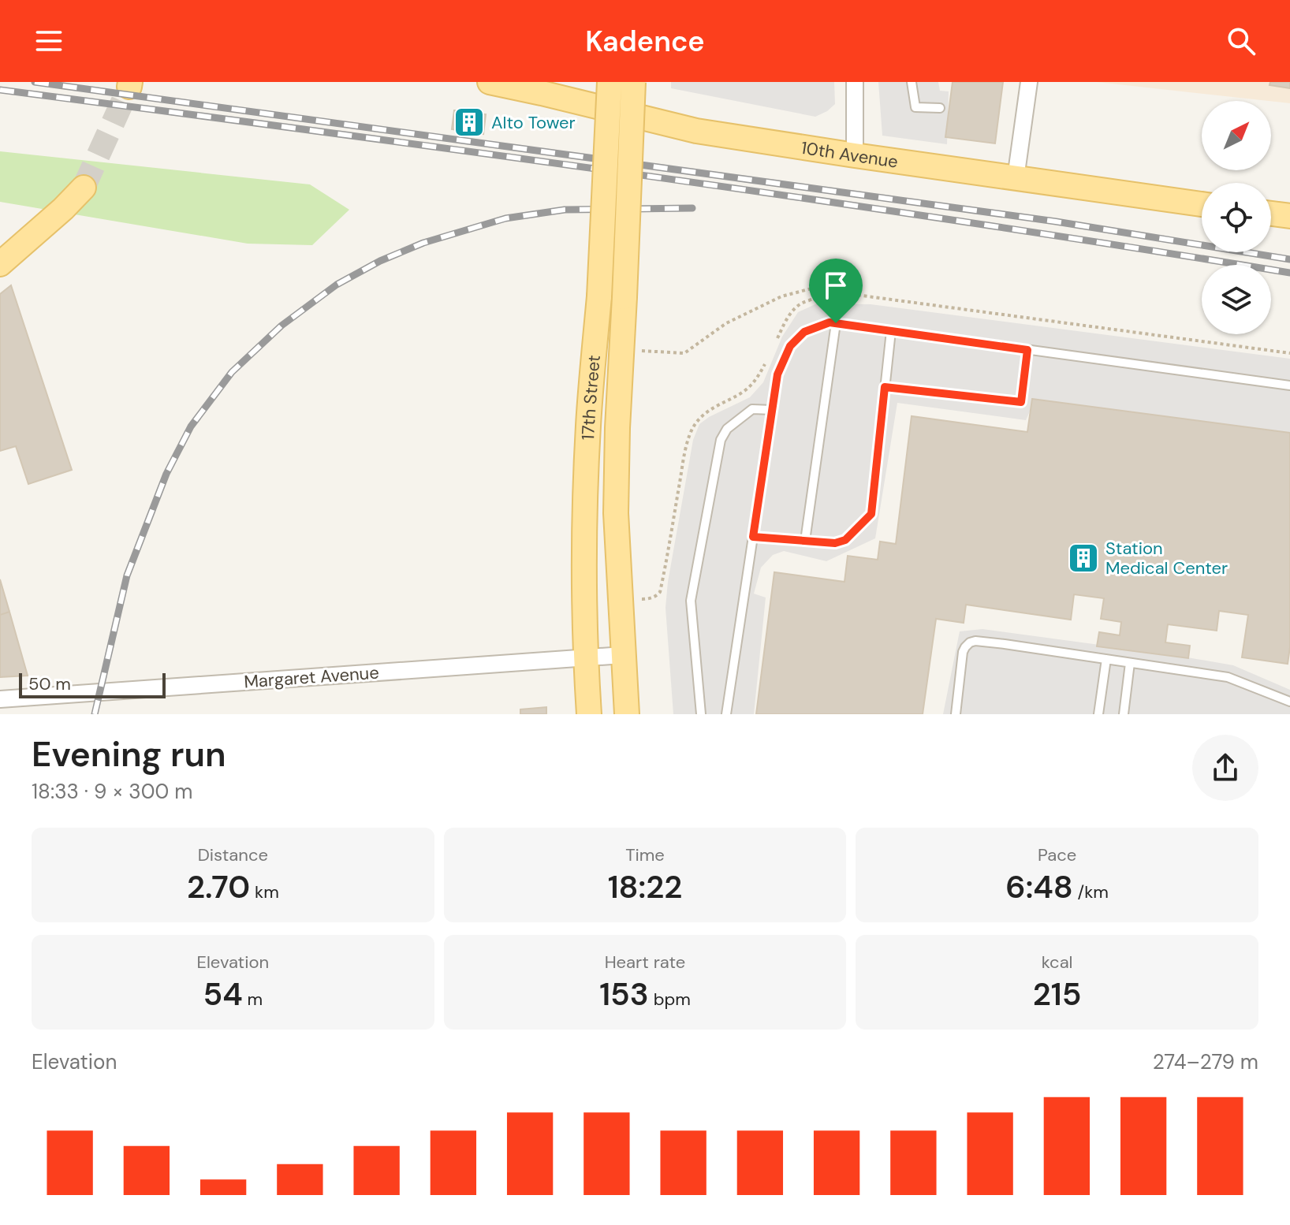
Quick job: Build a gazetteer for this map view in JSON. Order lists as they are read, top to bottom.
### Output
{
  "streets": {
    "main road": ["10th Avenue", "17th Street"],
    "street": ["Margaret Avenue"]
  },
  "crossings": [
    ["17th Street", "Margaret Avenue"]
  ],
  "places": {
    "building": ["Alto Tower", "Station Medical Center"]
  },
  "scale_bar": "50 m",
  "north": "top right",
  "page": {
    "header": "Kadence",
    "scale": "50 m",
    "heading": ["Evening run", "18:33 · 9 × 300 m"],
    "stats": [
      ["Distance", "2.70 km"],
      ["Time", "18:22"],
      ["Pace", "6:48 /km"],
      ["Elevation", "54 m"],
      ["Heart rate", "153 bpm"],
      ["kcal", "215"]
    ],
    "chart": ["Elevation", "274–279 m"]
  }
}
